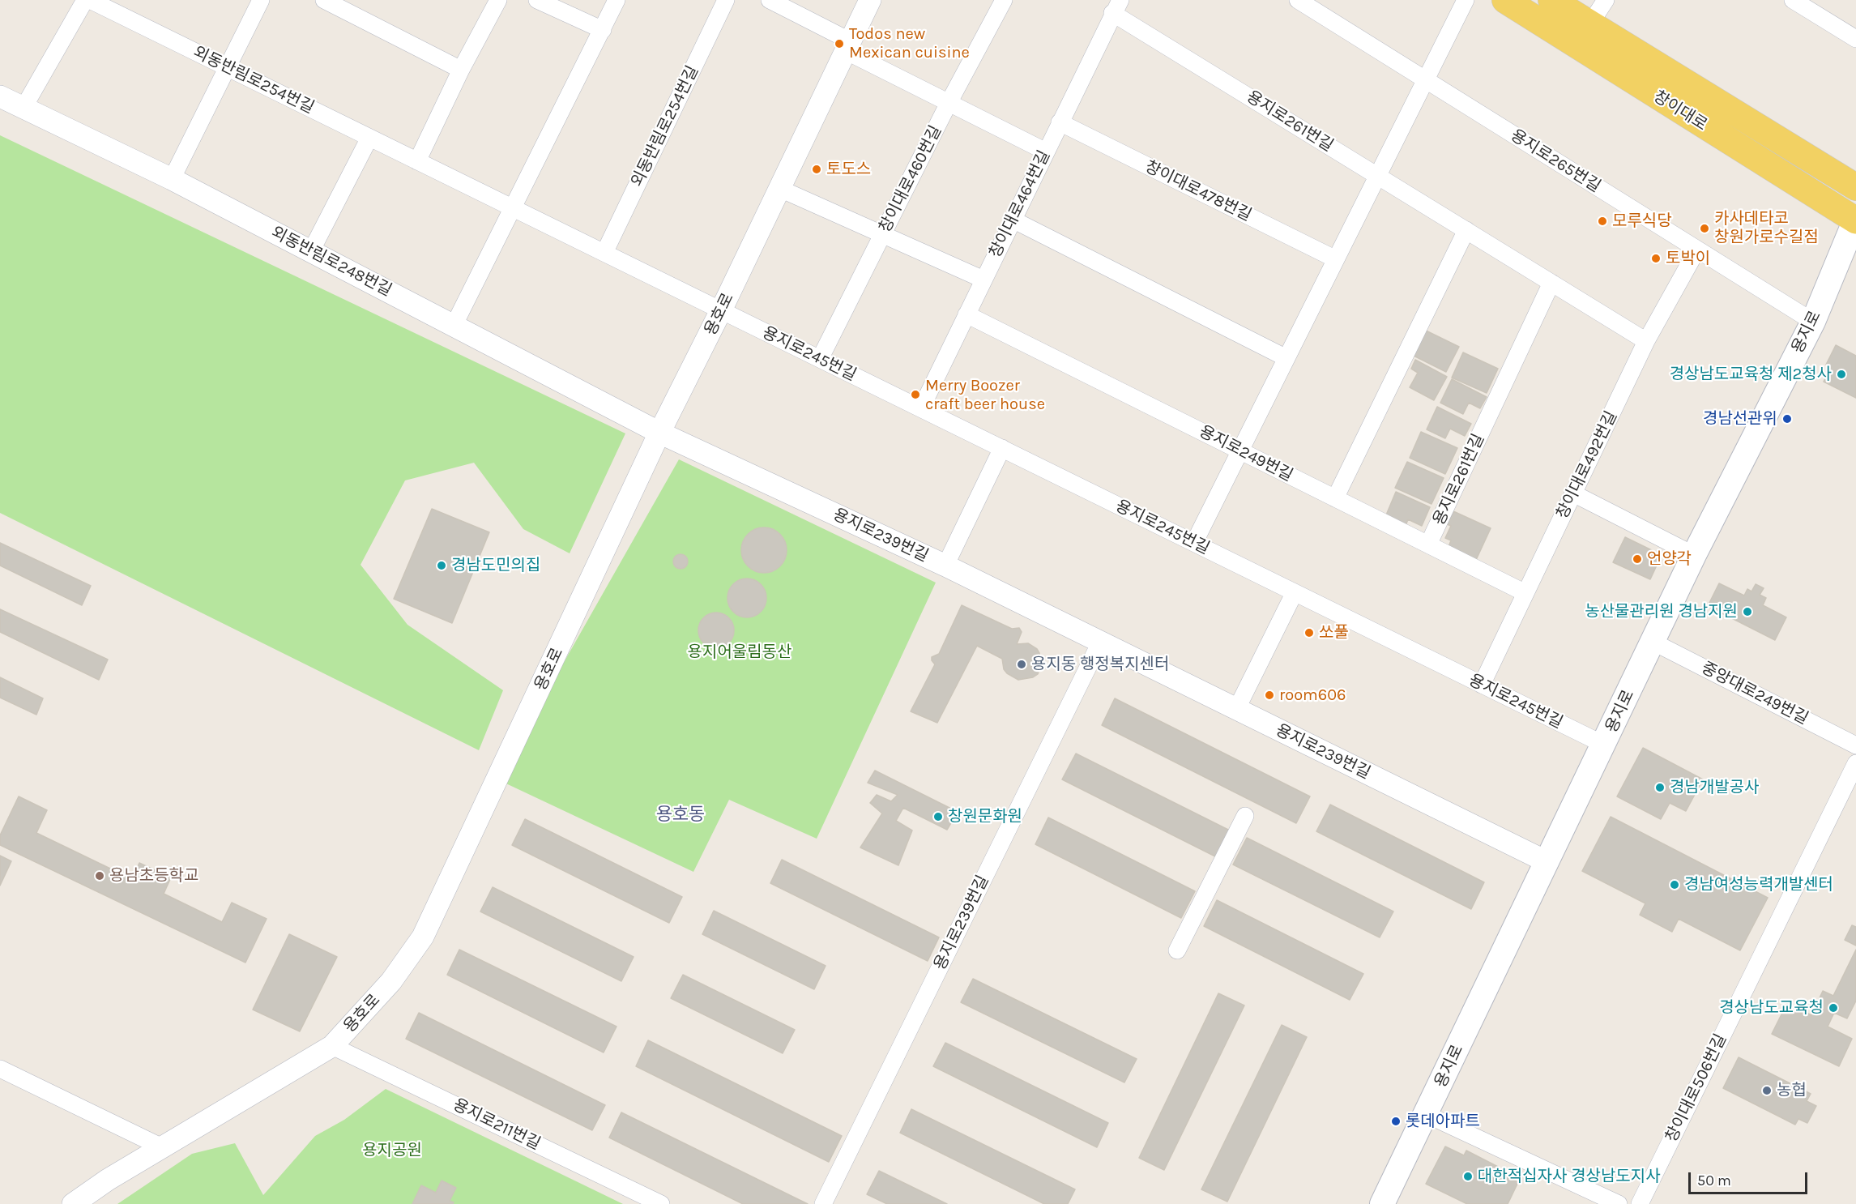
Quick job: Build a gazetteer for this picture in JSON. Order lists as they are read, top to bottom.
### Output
{
  "streets": {
    "main road": ["창이대로", "용지로"],
    "street": [
      "외동반림로254번길",
      "용지로261번길",
      "용지로265번길",
      "창이대로460번길",
      "창이대로478번길",
      "창이대로464번길",
      "외동반림로248번길",
      "용호로",
      "용지로245번길",
      "용지로249번길",
      "창이대로492번길",
      "용지로239번길",
      "중앙대로249번길",
      "창이대로506번길",
      "용지로211번길"
    ]
  },
  "crossings": [
    ["외동반림로254번길", "용호로"],
    ["외동반림로254번길", "용지로245번길"],
    ["창이대로", "용지로"],
    ["용지로261번길", "창이대로464번길"],
    ["용지로261번길", "용지로249번길"],
    ["용지로261번길", "창이대로492번길"],
    ["용지로265번길", "용지로"],
    ["용지로265번길", "창이대로492번길"],
    ["창이대로460번길", "용지로245번길"],
    ["창이대로478번길", "창이대로464번길"],
    ["창이대로464번길", "용지로245번길"],
    ["창이대로464번길", "용지로249번길"],
    ["외동반림로248번길", "용호로"],
    ["외동반림로248번길", "용지로239번길"],
    ["용호로", "용지로245번길"],
    ["용호로", "용지로239번길"],
    ["용호로", "용지로211번길"],
    ["용지로", "용지로245번길"],
    ["용지로", "용지로239번길"],
    ["용지로", "중앙대로249번길"],
    ["용지로245번길", "창이대로492번길"],
    ["용지로249번길", "창이대로492번길"]
  ],
  "districts": ["용호동"],
  "parks": ["용지어울림동산", "용지공원"],
  "places": [
    "Todos new Mexican cuisine",
    "토도스",
    "모루식당",
    "카사데타코 창원가로수길점",
    "토박이",
    "경상남도교육청 제2청사",
    "Merry Boozer craft beer house",
    "경남선관위",
    "언양각",
    "경남도민의집",
    "농산물관리원 경남지원",
    "쏘풀",
    "용지동 행정복지센터",
    "room606",
    "경남개발공사",
    "창원문화원",
    "용남초등학교",
    "경남여성능력개발센터",
    "경상남도교육청",
    "농협",
    "롯데아파트",
    "대한적십자사 경상남도지사"
  ],
  "scale_bar": "50 m"
}
